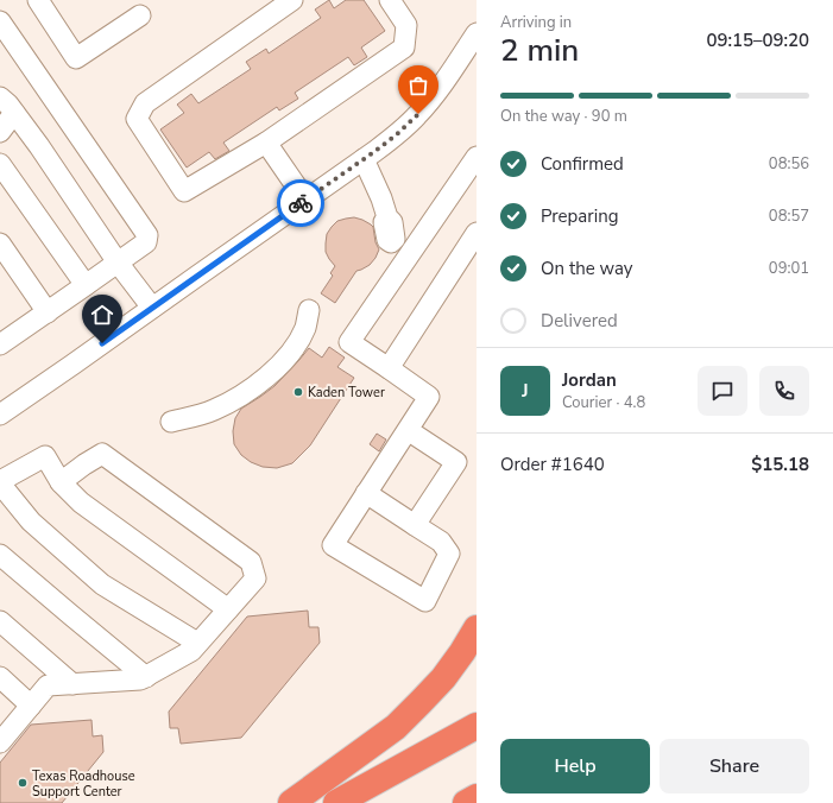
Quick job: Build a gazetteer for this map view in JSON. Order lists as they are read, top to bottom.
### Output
{
  "places": ["Kaden Tower", "Texas Roadhouse Support Center"],
  "page": {
    "heading": ["2 min", "Arriving in", "09:15–09:20"],
    "panel": [
      "Jordan",
      "Courier · 4.8",
      "Order #1640",
      "$15.18"
    ],
    "bar": "On the way · 90 m",
    "list": [
      ["Confirmed", "08:56"],
      ["Preparing", "08:57"],
      ["On the way", "09:01"],
      "Delivered"
    ],
    "round": "J",
    "buttons": ["Help", "Share"]
  }
}
